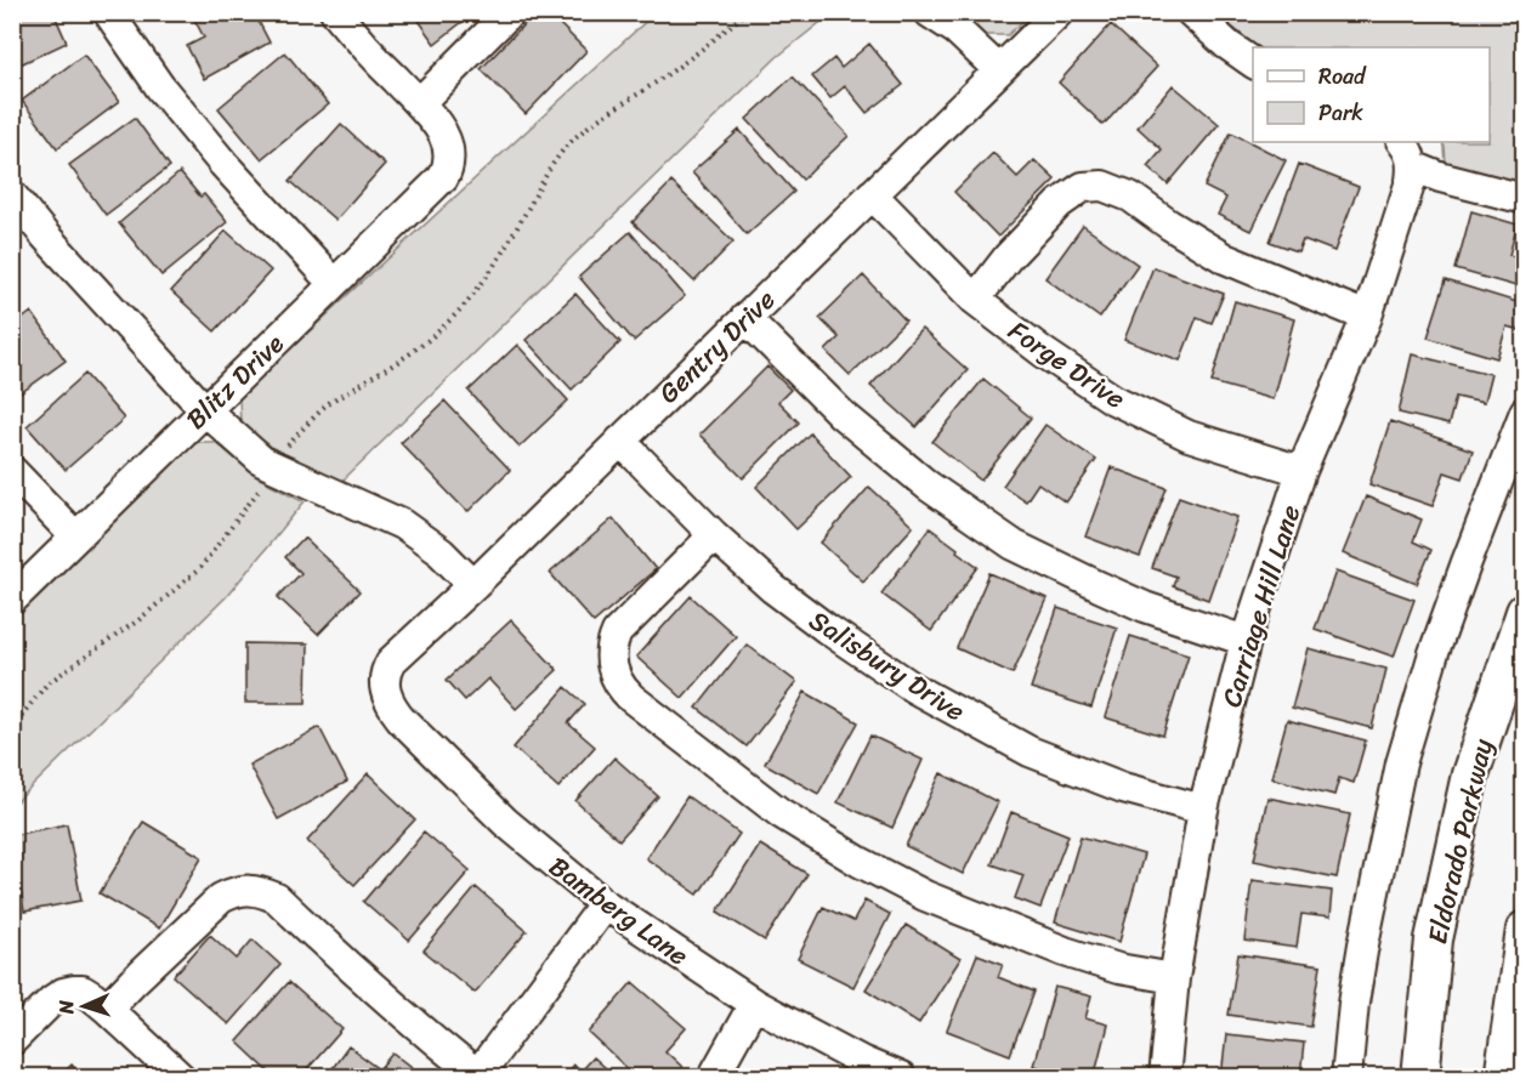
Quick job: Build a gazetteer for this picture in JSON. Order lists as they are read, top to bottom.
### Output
{
  "streets": {
    "main road": ["Eldorado Parkway"],
    "street": [
      "Gentry Drive",
      "Forge Drive",
      "Blitz Drive",
      "Carriage Hill Lane",
      "Salisbury Drive",
      "Bamberg Lane"
    ]
  },
  "crossings": [
    ["Gentry Drive", "Forge Drive"],
    ["Gentry Drive", "Salisbury Drive"],
    ["Gentry Drive", "Bamberg Lane"],
    ["Forge Drive", "Carriage Hill Lane"],
    ["Carriage Hill Lane", "Salisbury Drive"]
  ],
  "legend": ["Road", "Park"],
  "north": "left"
}
